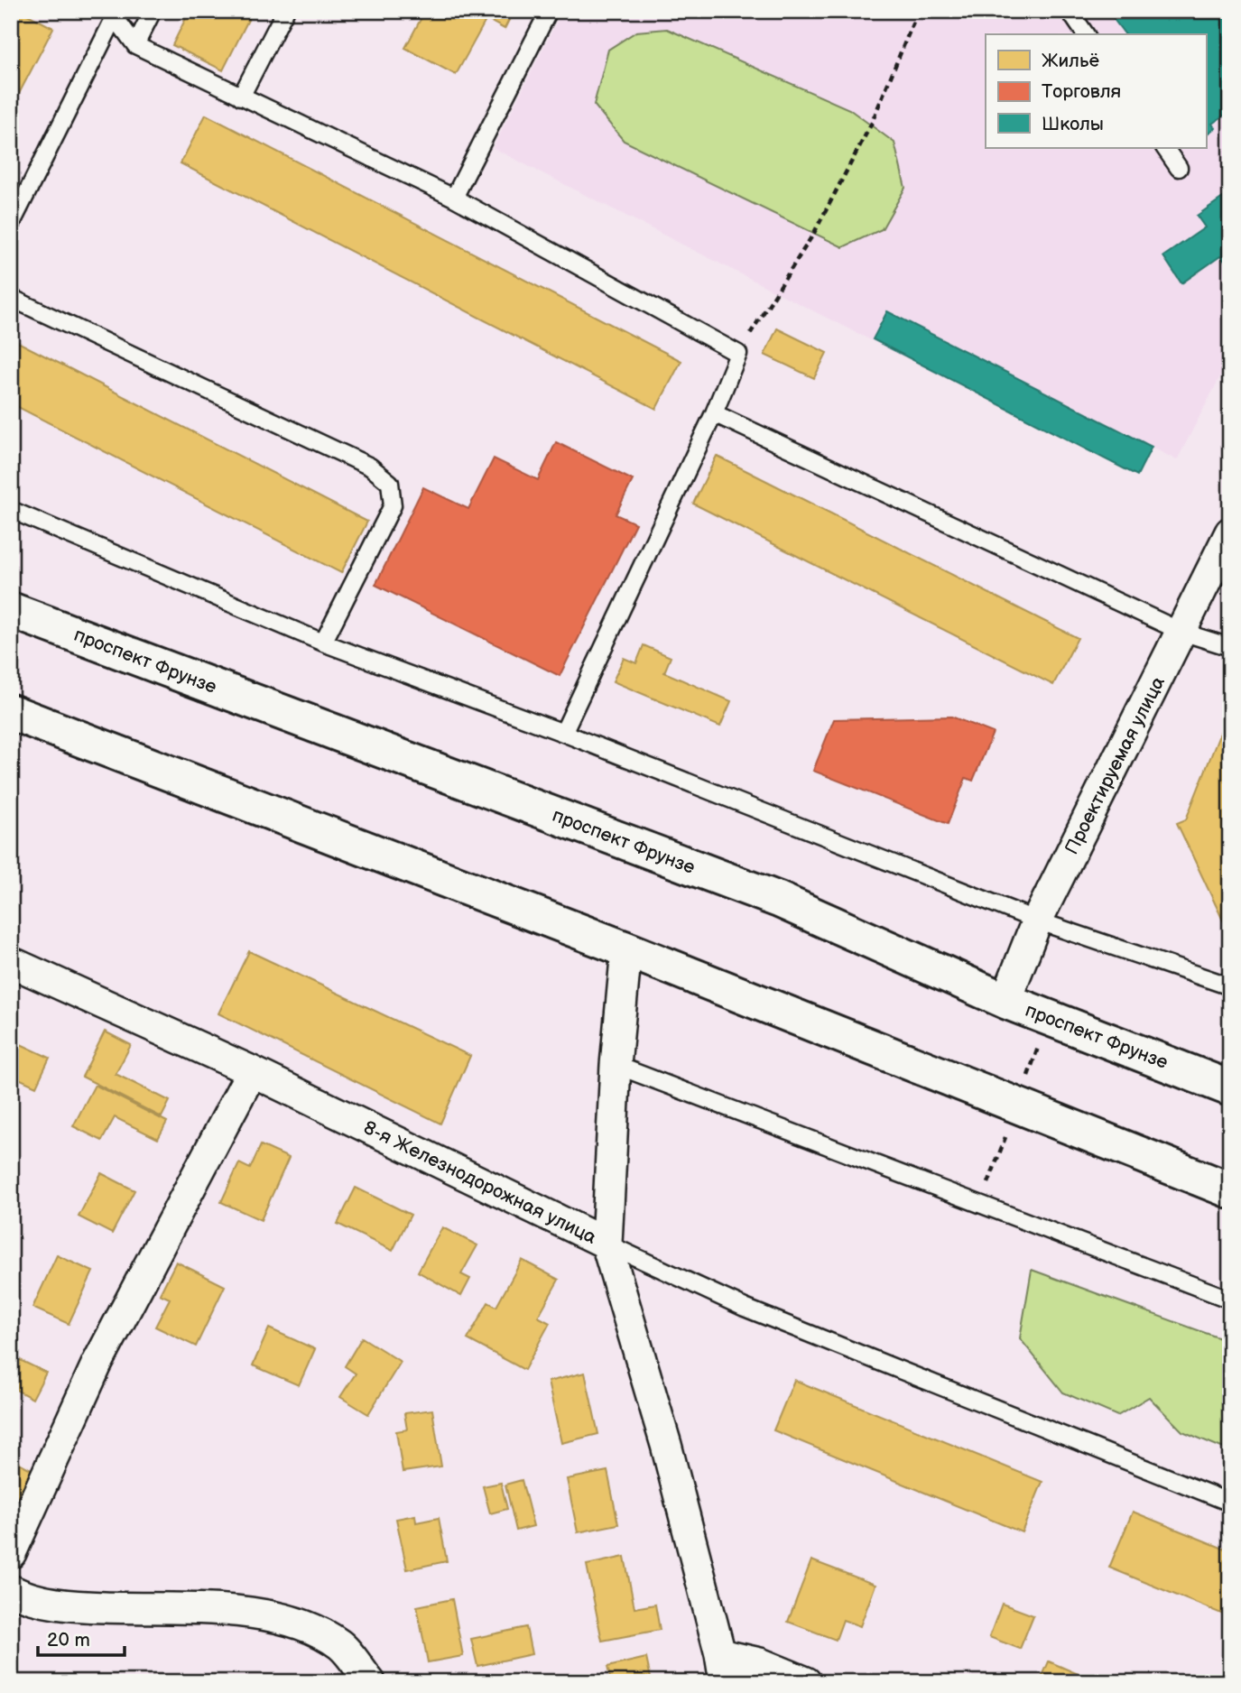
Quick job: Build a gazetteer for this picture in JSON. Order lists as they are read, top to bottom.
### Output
{
  "streets": {
    "main road": ["проспект Фрунзе"],
    "street": ["Проектируемая улица", "8-я Железнодорожная улица"]
  },
  "crossings": [
    ["проспект Фрунзе", "Проектируемая улица"]
  ],
  "legend": ["Жильё", "Торговля", "Школы"],
  "scale_bar": "20 m"
}
